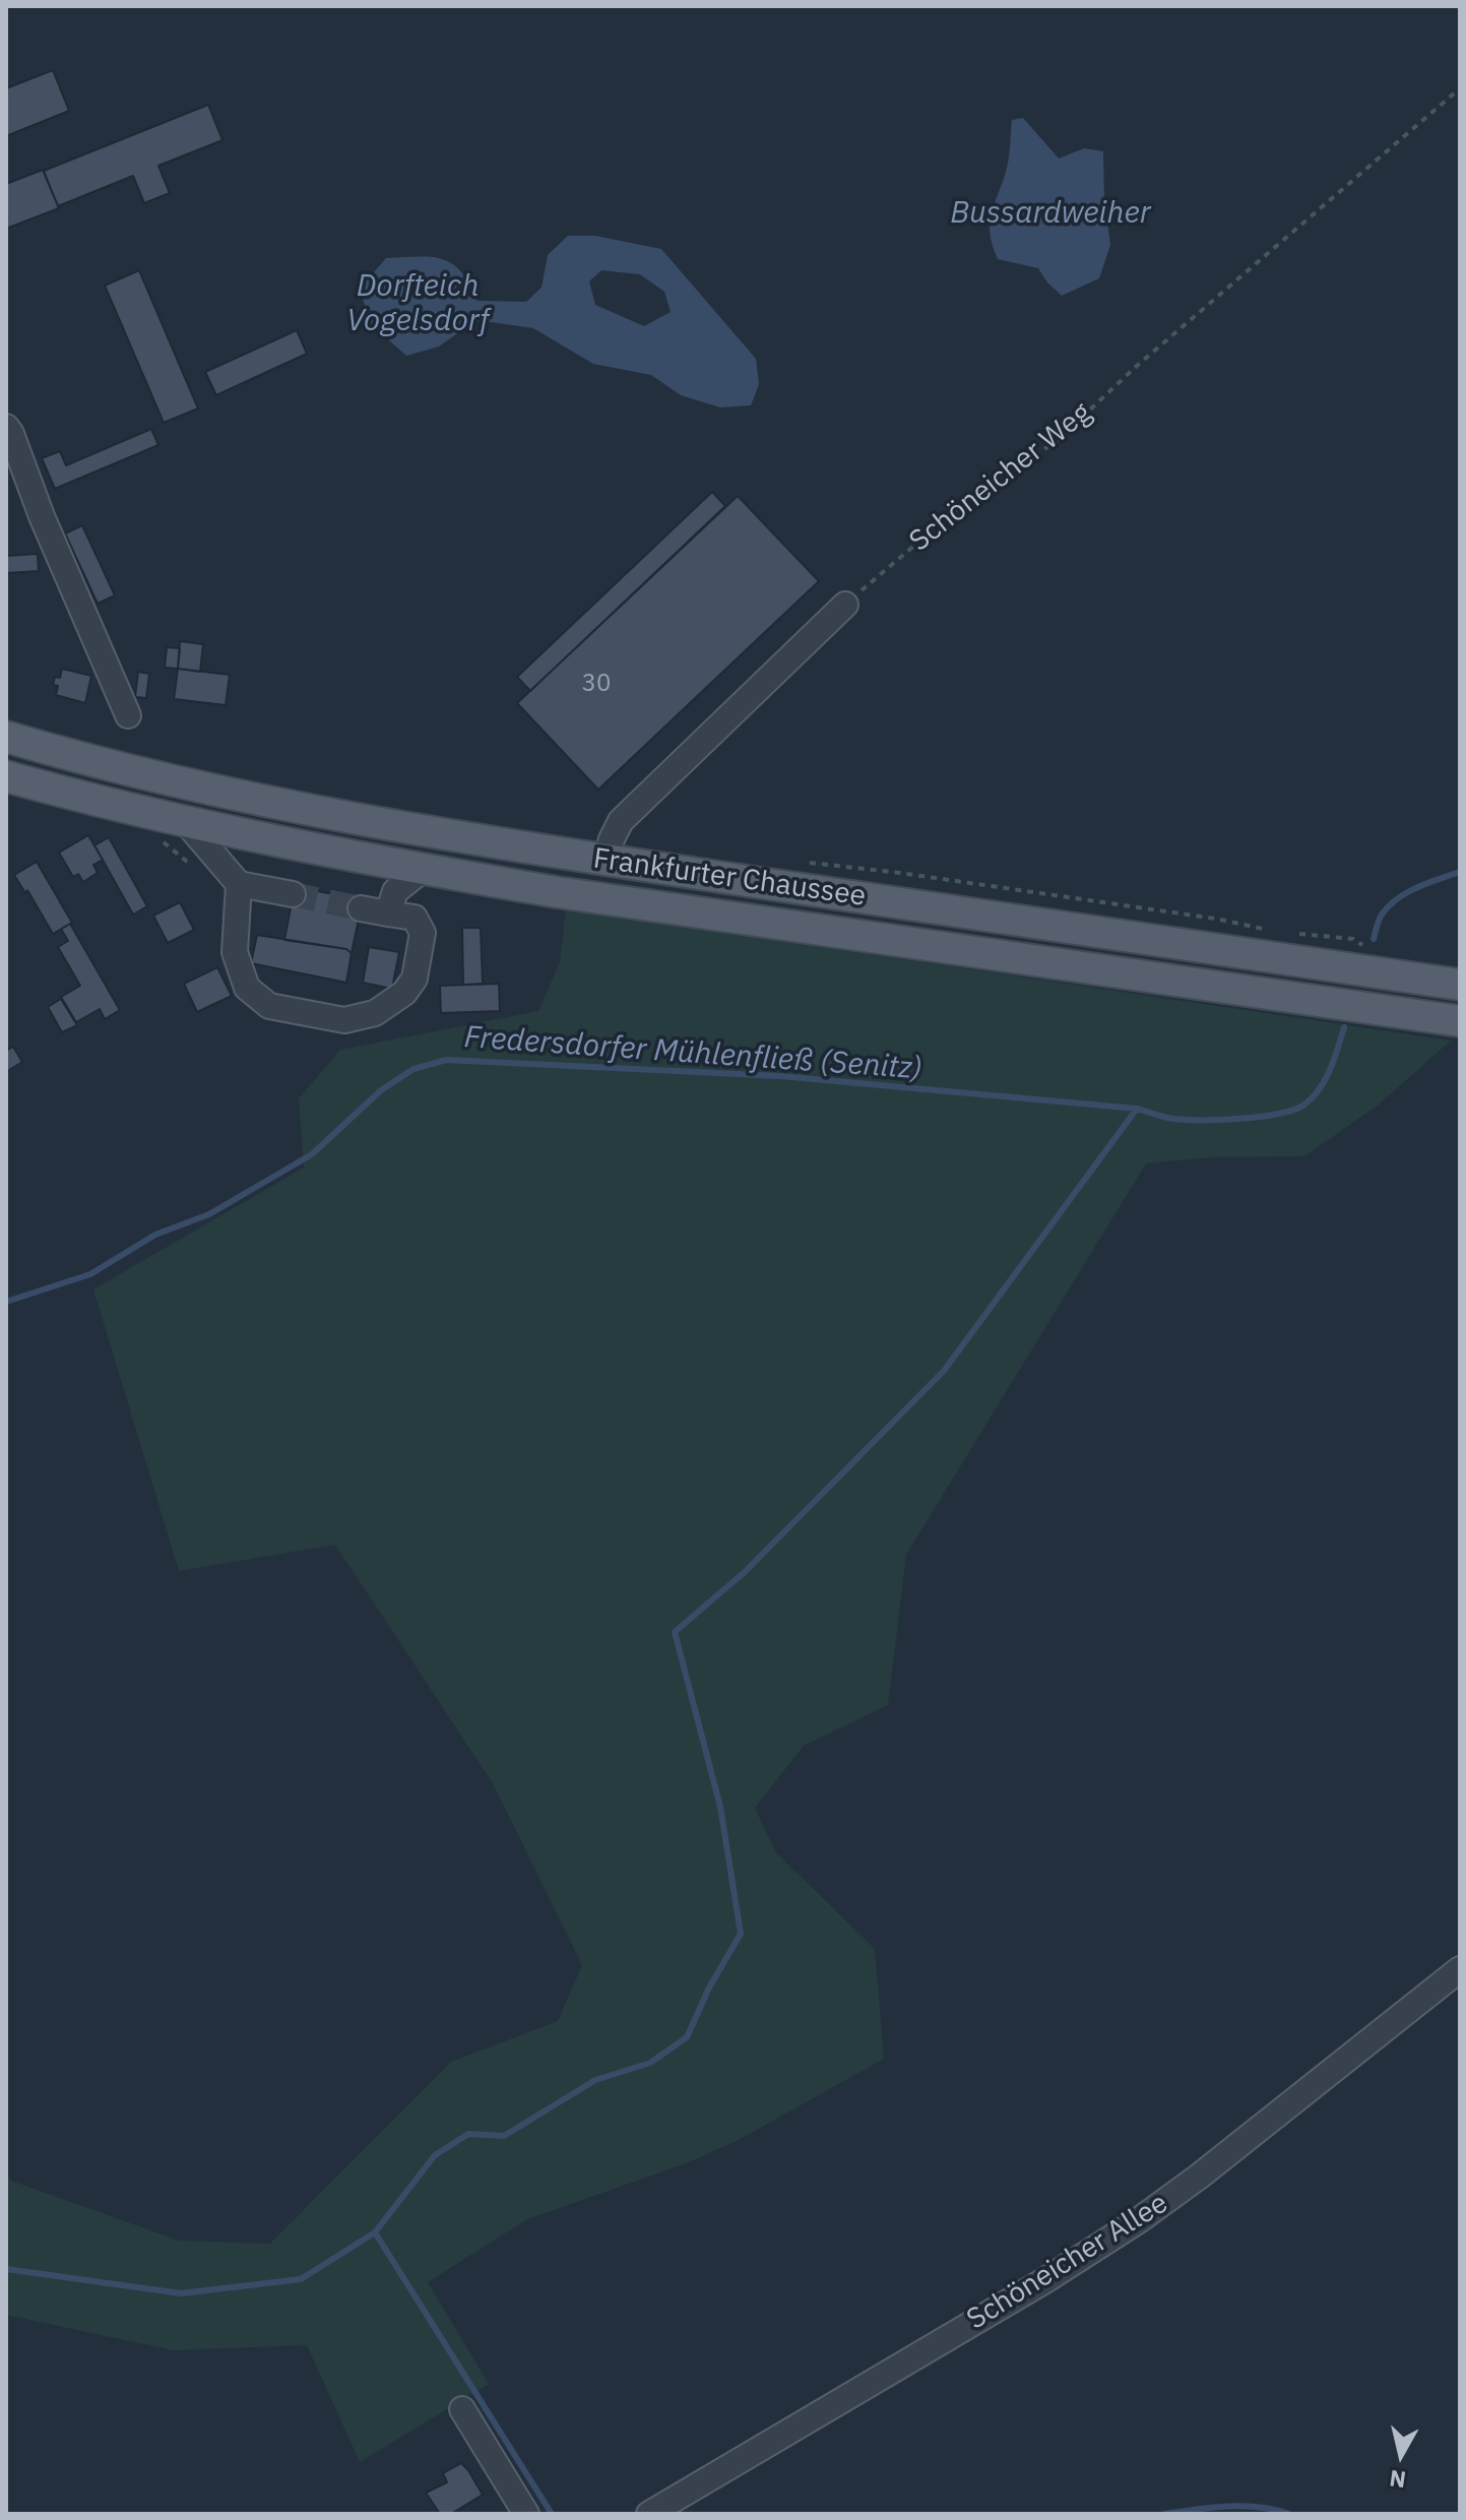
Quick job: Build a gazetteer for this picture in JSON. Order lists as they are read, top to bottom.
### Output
{
  "streets": {
    "main road": ["Frankfurter Chaussee"],
    "street": ["Schöneicher Allee"],
    "path": ["Schöneicher Weg"]
  },
  "water": ["Bussardweiher", "Dorfteich Vogelsdorf", "Fredersdorfer Mühlenfließ (Senitz)"],
  "house_numbers": ["30"],
  "north": "bottom"
}
